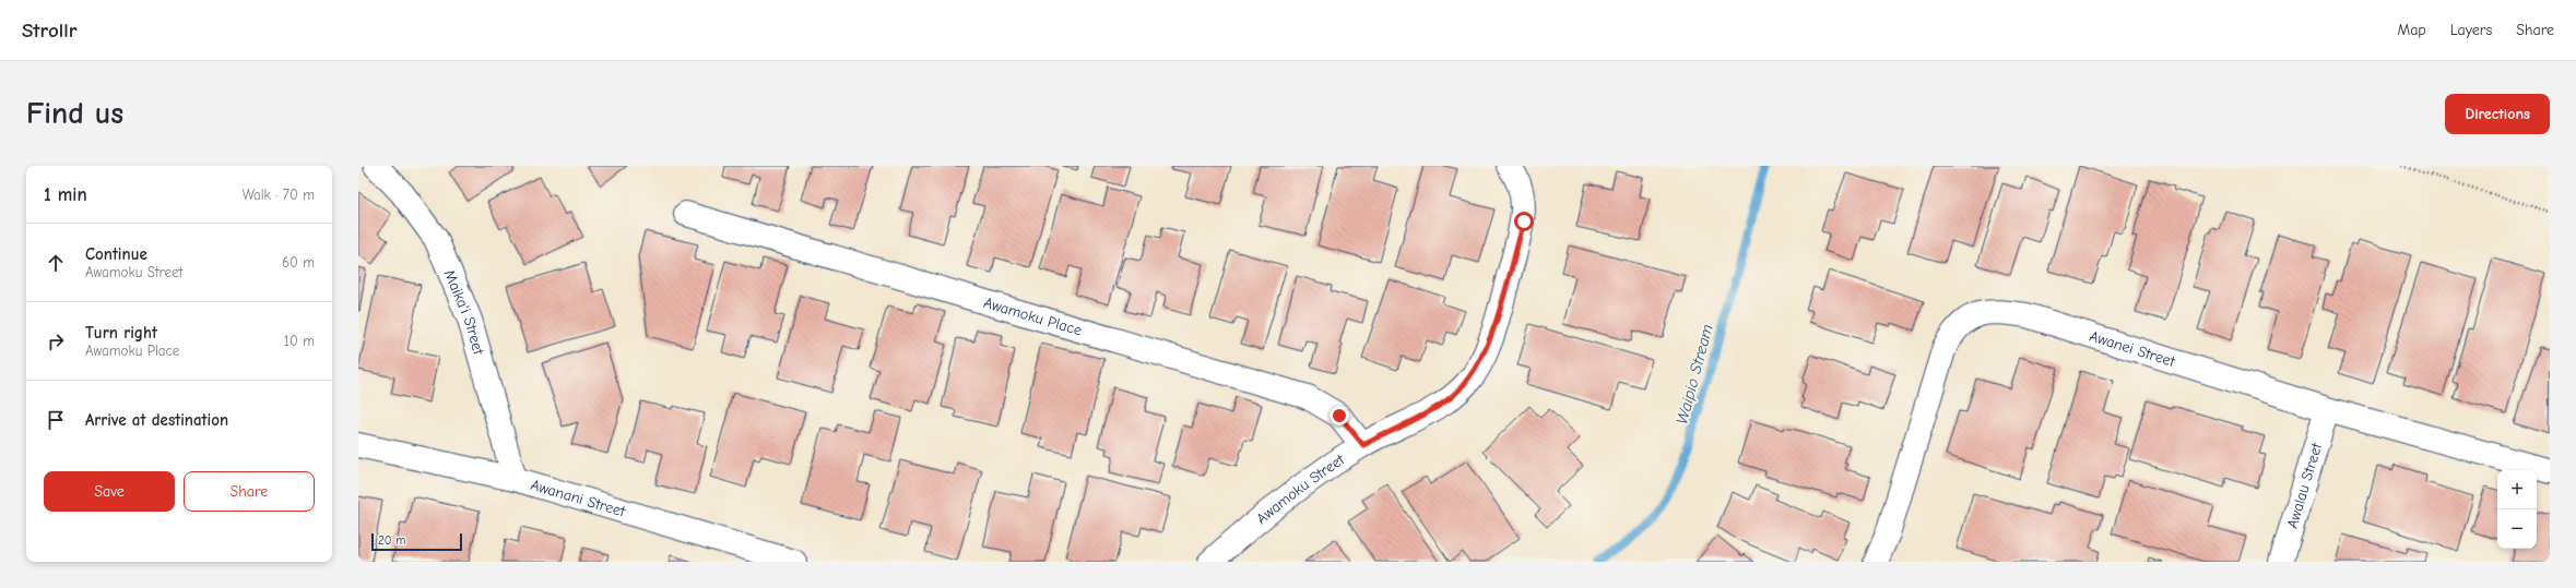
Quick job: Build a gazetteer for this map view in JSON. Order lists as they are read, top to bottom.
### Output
{
  "streets": {
    "street": [
      "Maika'i Street",
      "Awamoku Place",
      "Awanei Street",
      "Awalau Street",
      "Awamoku Street",
      "Awanani Street"
    ]
  },
  "crossings": [
    ["Maika'i Street", "Awanani Street"],
    ["Awamoku Place", "Awamoku Street"],
    ["Awanei Street", "Awalau Street"]
  ],
  "water": ["Waipio Stream"],
  "scale_bar": "20 m",
  "page": {
    "header": "Strollr",
    "nav": ["Map", "Layers", "Share"],
    "buttons": [
      "Directions",
      ["Save", "Share"]
    ],
    "title": "Find us",
    "heading": ["1 min", "Walk · 70 m"],
    "list": [
      ["Continue", "Awamoku Street", "60 m"],
      ["Turn right", "Awamoku Place", "10 m"],
      "Arrive at destination"
    ],
    "map_buttons": ["+", "−"],
    "scale": "20 m"
  }
}
